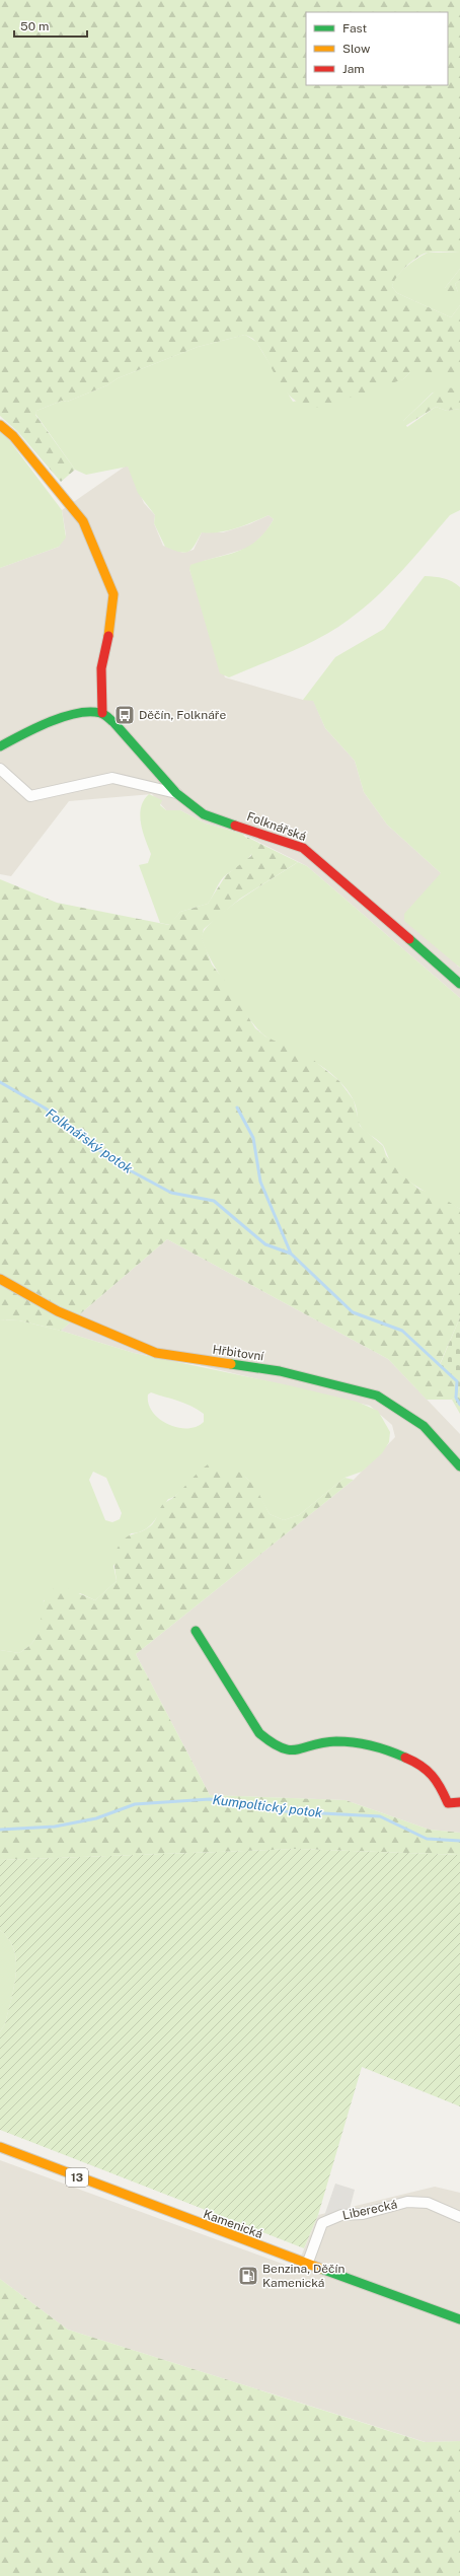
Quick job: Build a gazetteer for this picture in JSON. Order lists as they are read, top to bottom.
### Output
{
  "streets": {
    "street": [
      "Folknářská",
      "Hřbitovní",
      "13",
      "Liberecká",
      "Kamenická"
    ]
  },
  "crossings": [
    ["Liberecká", "Kamenická"]
  ],
  "water": ["Folknářský potok", "Kumpoltický potok"],
  "places": {
    "bus stop": ["Děčín, Folknáře"],
    "fuel station": ["Benzina, Děčín Kamenická"]
  },
  "legend": ["Fast", "Slow", "Jam"],
  "scale_bar": "50 m"
}
